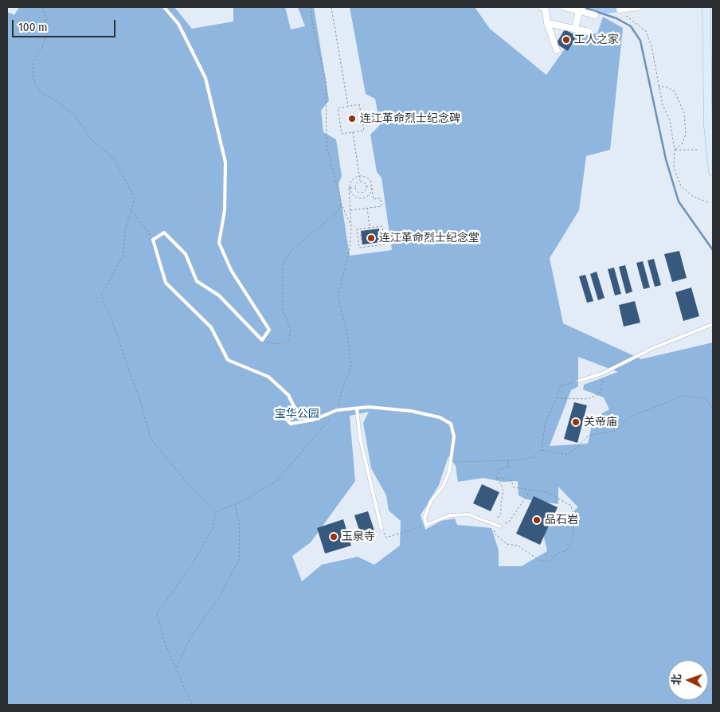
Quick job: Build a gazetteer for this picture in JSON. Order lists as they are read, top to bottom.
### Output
{
  "parks": ["宝华公园"],
  "places": [
    "工人之家",
    "连江革命烈士纪念碑",
    "连江革命烈士纪念堂",
    "关帝庙",
    "品石岩",
    "玉泉寺"
  ],
  "scale_bar": "100 m",
  "north": "left"
}
